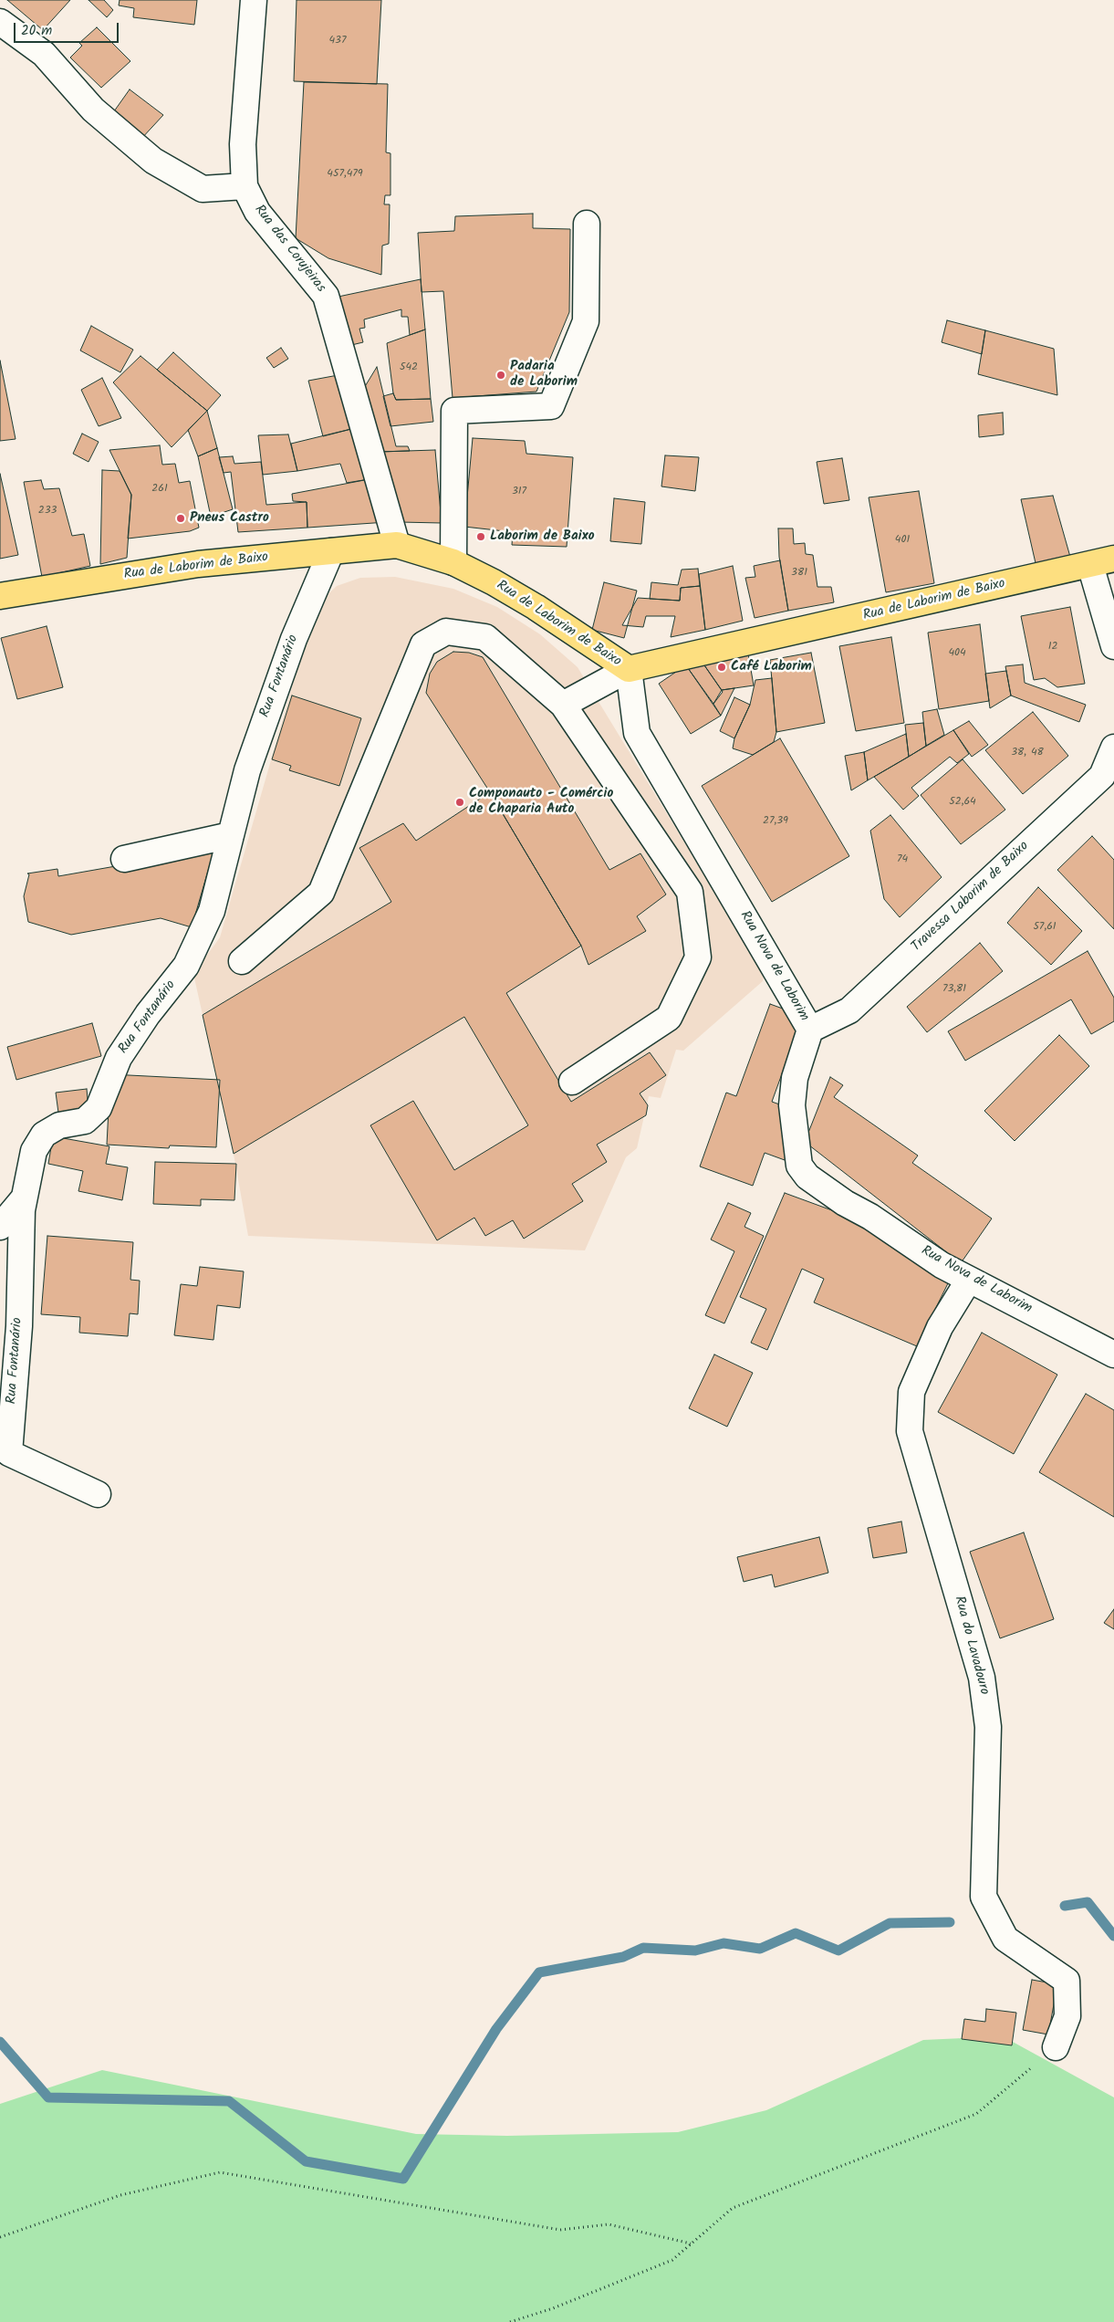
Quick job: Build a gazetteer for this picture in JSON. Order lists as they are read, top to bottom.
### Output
{
  "streets": {
    "main road": ["Rua de Laborim de Baixo"],
    "street": [
      "Rua das Corujeiras",
      "Rua Fontanário",
      "Travessa Laborim de Baixo",
      "Rua Nova de Laborim",
      "Rua do Lavadouro"
    ]
  },
  "crossings": [
    ["Rua das Corujeiras", "Rua de Laborim de Baixo"],
    ["Rua de Laborim de Baixo", "Rua Fontanário"],
    ["Rua de Laborim de Baixo", "Rua Nova de Laborim"],
    ["Travessa Laborim de Baixo", "Rua Nova de Laborim"],
    ["Rua Nova de Laborim", "Rua do Lavadouro"]
  ],
  "places": [
    "Padaria de Laborim",
    "Pneus Castro",
    "Laborim de Baixo",
    "Café Laborim",
    "Componauto - Comércio de Chaparia Auto"
  ],
  "house_numbers": [
    "437",
    "457,479",
    "542",
    "261",
    "317",
    "233",
    "401",
    "381",
    "12",
    "404",
    "38, 48",
    "52,64",
    "27,39",
    "74",
    "57,61",
    "73,81"
  ],
  "scale_bar": "20 m"
}
